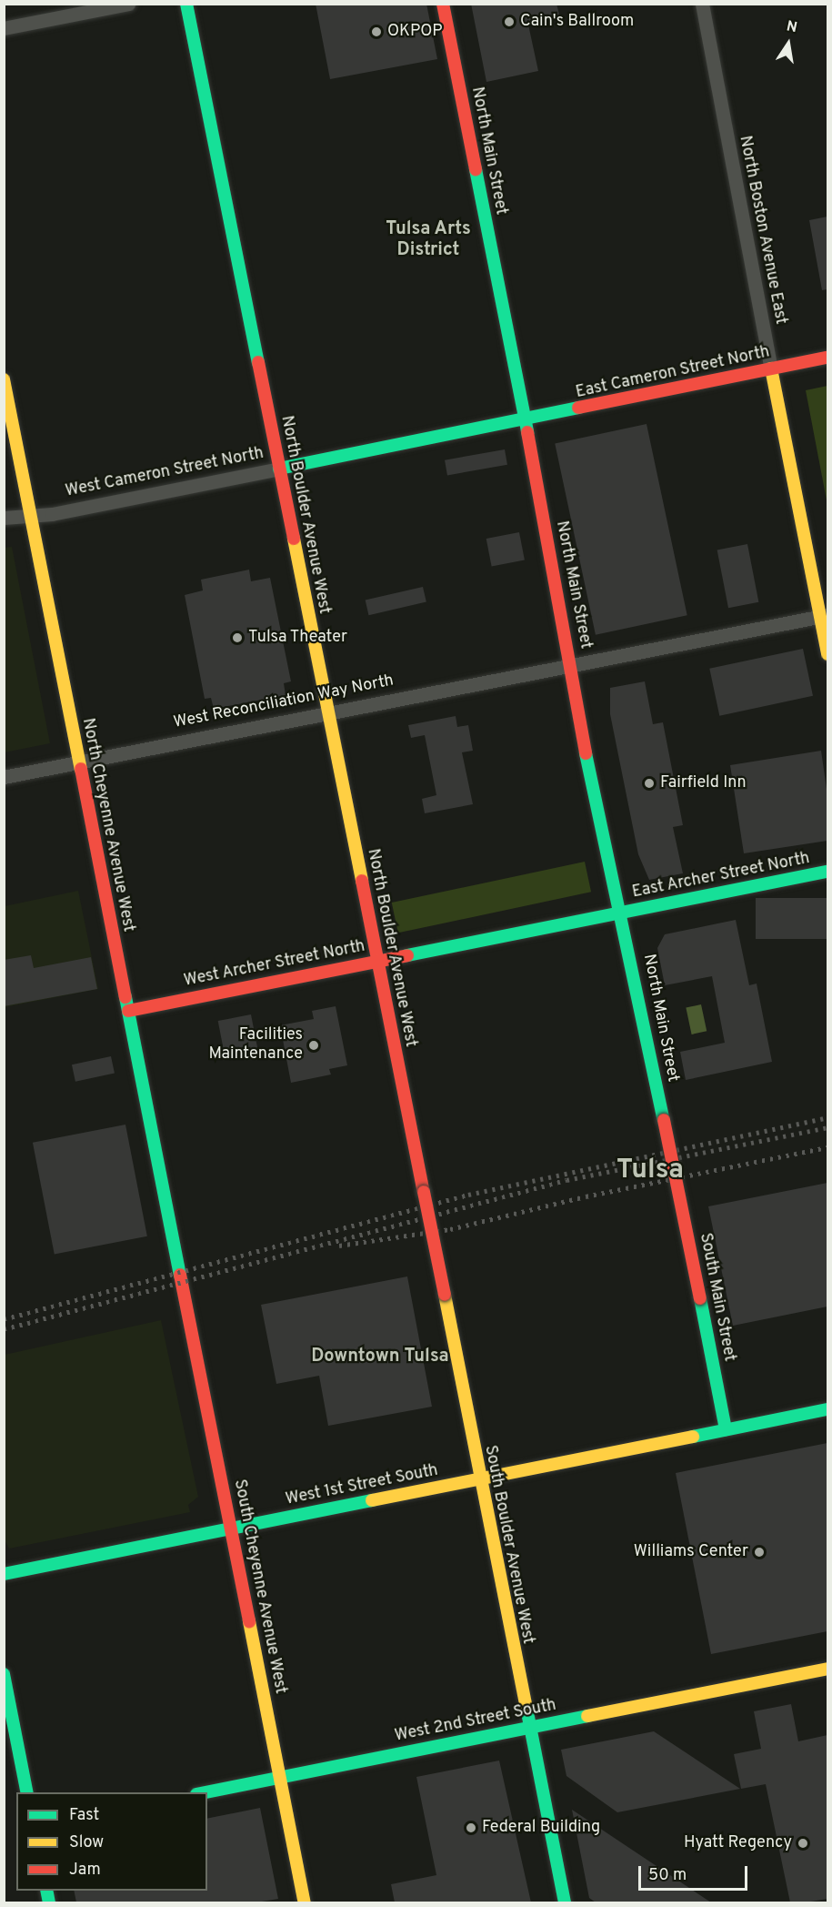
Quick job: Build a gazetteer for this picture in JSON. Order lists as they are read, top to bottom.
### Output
{
  "streets": {
    "street": [
      "North Main Street",
      "North Boston Avenue East",
      "East Cameron Street North",
      "West Cameron Street North",
      "North Boulder Avenue West",
      "West Reconciliation Way North",
      "North Cheyenne Avenue West",
      "East Archer Street North",
      "West Archer Street North",
      "South Main Street",
      "West 1st Street South",
      "South Boulder Avenue West",
      "South Cheyenne Avenue West",
      "West 2nd Street South"
    ]
  },
  "crossings": [
    ["North Main Street", "East Cameron Street North"],
    ["North Main Street", "West Cameron Street North"],
    ["North Main Street", "West Reconciliation Way North"],
    ["North Main Street", "East Archer Street North"],
    ["North Main Street", "West Archer Street North"],
    ["North Main Street", "South Main Street"],
    ["North Boston Avenue East", "East Cameron Street North"],
    ["North Boston Avenue East", "West Reconciliation Way North"],
    ["East Cameron Street North", "West Cameron Street North"],
    ["West Cameron Street North", "North Boulder Avenue West"],
    ["West Cameron Street North", "North Cheyenne Avenue West"],
    ["North Boulder Avenue West", "West Reconciliation Way North"],
    ["North Boulder Avenue West", "West Archer Street North"],
    ["North Boulder Avenue West", "South Boulder Avenue West"],
    ["West Reconciliation Way North", "North Cheyenne Avenue West"],
    ["North Cheyenne Avenue West", "West Archer Street North"],
    ["North Cheyenne Avenue West", "South Cheyenne Avenue West"],
    ["East Archer Street North", "West Archer Street North"],
    ["South Main Street", "West 1st Street South"],
    ["West 1st Street South", "South Boulder Avenue West"],
    ["West 1st Street South", "South Cheyenne Avenue West"],
    ["South Boulder Avenue West", "West 2nd Street South"],
    ["South Cheyenne Avenue West", "West 2nd Street South"]
  ],
  "districts": ["Tulsa Arts District", "Tulsa", "Downtown Tulsa"],
  "places": [
    "Cain's Ballroom",
    "OKPOP",
    "Tulsa Theater",
    "Fairfield Inn",
    "Facilities Maintenance",
    "Williams Center",
    "Federal Building",
    "Hyatt Regency"
  ],
  "legend": ["Fast", "Slow", "Jam"],
  "scale_bar": "50 m",
  "north": "top"
}
